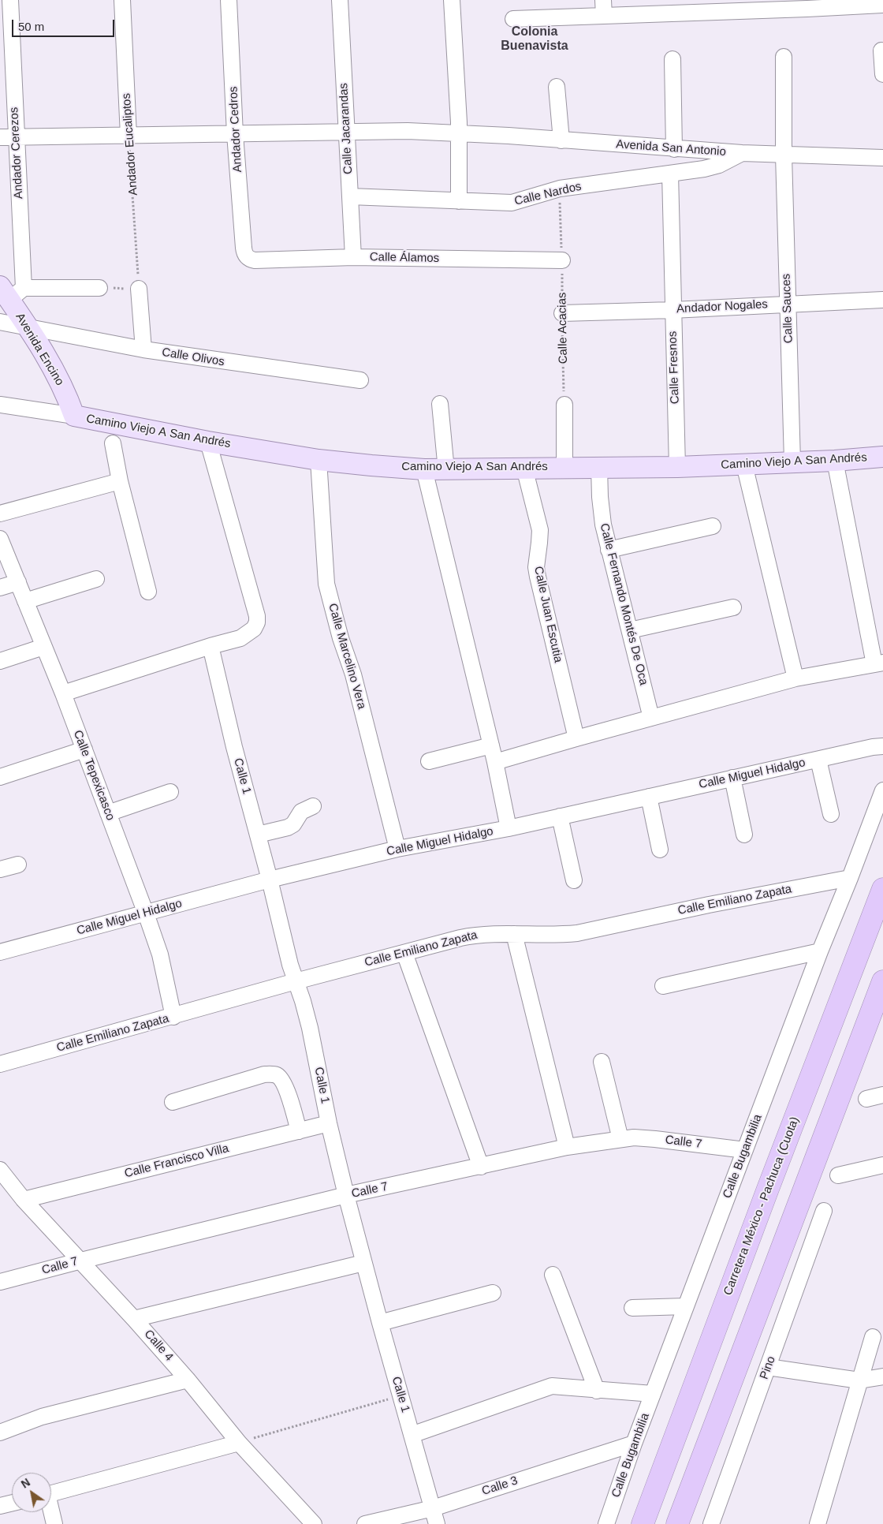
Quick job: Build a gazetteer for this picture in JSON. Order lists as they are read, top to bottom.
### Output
{
  "streets": {
    "highway": ["Carretera México - Pachuca (Cuota)"],
    "main road": ["Avenida Encino", "Camino Viejo A San Andrés"],
    "street": [
      "Calle Jacarandas",
      "Andador Cedros",
      "Andador Eucaliptos",
      "Avenida San Antonio",
      "Andador Cerezos",
      "Calle Nardos",
      "Calle Álamos",
      "Andador Nogales",
      "Calle Sauces",
      "Calle Olivos",
      "Calle Fresnos",
      "Calle Fernando Montés De Oca",
      "Calle Juan Escutia",
      "Calle Marcelino Vera",
      "Calle Miguel Hidalgo",
      "Calle Tepexicasco",
      "Calle 1",
      "Calle Emiliano Zapata",
      "Calle 7",
      "Calle Bugambilia",
      "Calle Francisco Villa",
      "Calle 4",
      "Pino",
      "Calle 3"
    ],
    "path": ["Calle Acacias"]
  },
  "crossings": [
    ["Calle Jacarandas", "Avenida San Antonio"],
    ["Calle Jacarandas", "Calle Nardos"],
    ["Calle Jacarandas", "Calle Álamos"],
    ["Andador Cedros", "Avenida San Antonio"],
    ["Andador Cedros", "Calle Álamos"],
    ["Avenida San Antonio", "Calle Nardos"],
    ["Avenida San Antonio", "Calle Sauces"],
    ["Andador Cerezos", "Avenida Encino"],
    ["Calle Nardos", "Calle Acacias"],
    ["Calle Nardos", "Calle Fresnos"],
    ["Calle Álamos", "Calle Acacias"],
    ["Andador Nogales", "Calle Sauces"],
    ["Andador Nogales", "Calle Acacias"],
    ["Andador Nogales", "Calle Fresnos"],
    ["Calle Sauces", "Camino Viejo A San Andrés"],
    ["Avenida Encino", "Calle Olivos"],
    ["Avenida Encino", "Camino Viejo A San Andrés"],
    ["Calle Fresnos", "Camino Viejo A San Andrés"],
    ["Camino Viejo A San Andrés", "Calle Fernando Montés De Oca"],
    ["Camino Viejo A San Andrés", "Calle Juan Escutia"],
    ["Camino Viejo A San Andrés", "Calle Marcelino Vera"],
    ["Calle Marcelino Vera", "Calle Miguel Hidalgo"],
    ["Calle Miguel Hidalgo", "Calle Tepexicasco"],
    ["Calle Miguel Hidalgo", "Calle 1"],
    ["Calle Tepexicasco", "Calle Emiliano Zapata"],
    ["Calle 1", "Calle Emiliano Zapata"],
    ["Calle 1", "Calle 7"],
    ["Calle 1", "Calle Francisco Villa"],
    ["Calle 1", "Calle 3"],
    ["Calle Emiliano Zapata", "Calle Bugambilia"],
    ["Calle 7", "Calle Bugambilia"],
    ["Calle 7", "Calle 4"],
    ["Calle Bugambilia", "Calle 3"],
    ["Calle Francisco Villa", "Calle 4"]
  ],
  "districts": ["Colonia Buenavista"],
  "scale_bar": "50 m",
  "north": "top left"
}
